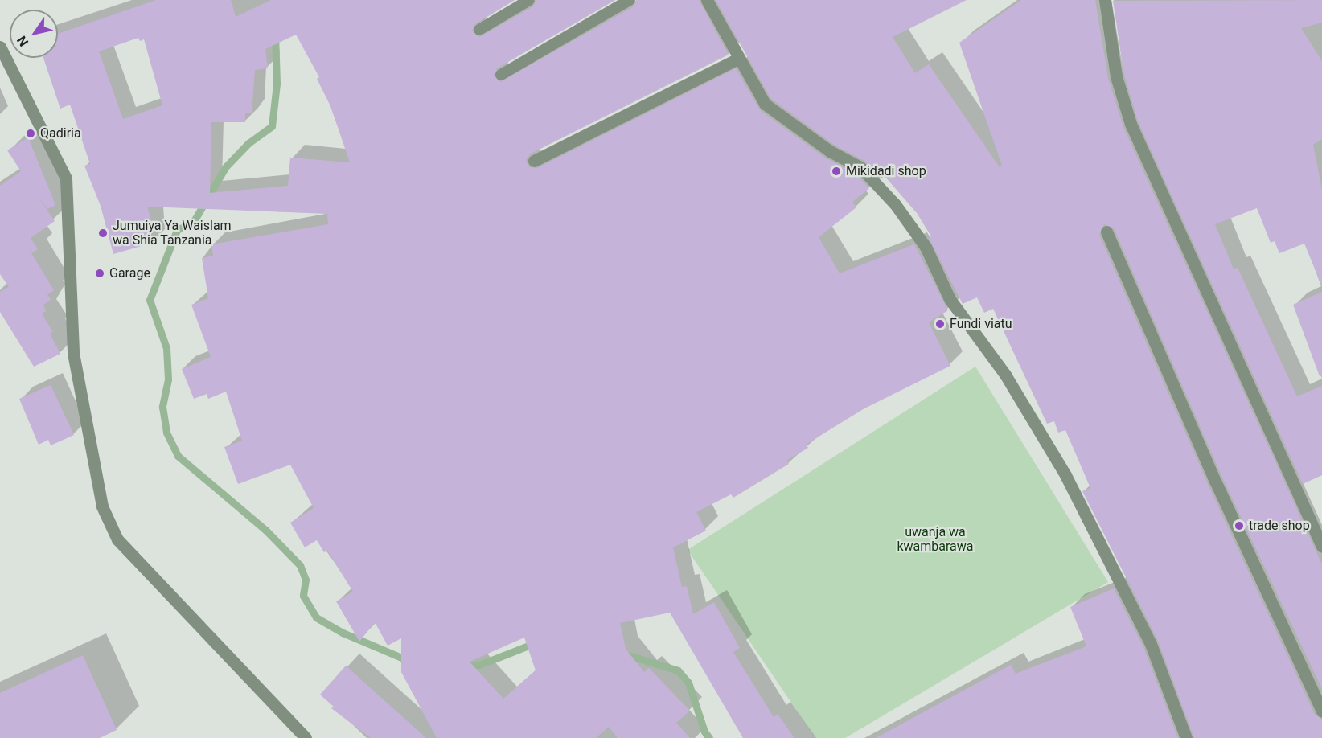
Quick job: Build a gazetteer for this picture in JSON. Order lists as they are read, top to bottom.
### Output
{
  "parks": ["uwanja wa kwambarawa"],
  "places": [
    "Qadiria",
    "Mikidadi shop",
    "Jumuiya Ya Waislam wa Shia Tanzania",
    "Garage",
    "Fundi viatu",
    "trade shop"
  ],
  "north": "bottom left"
}
